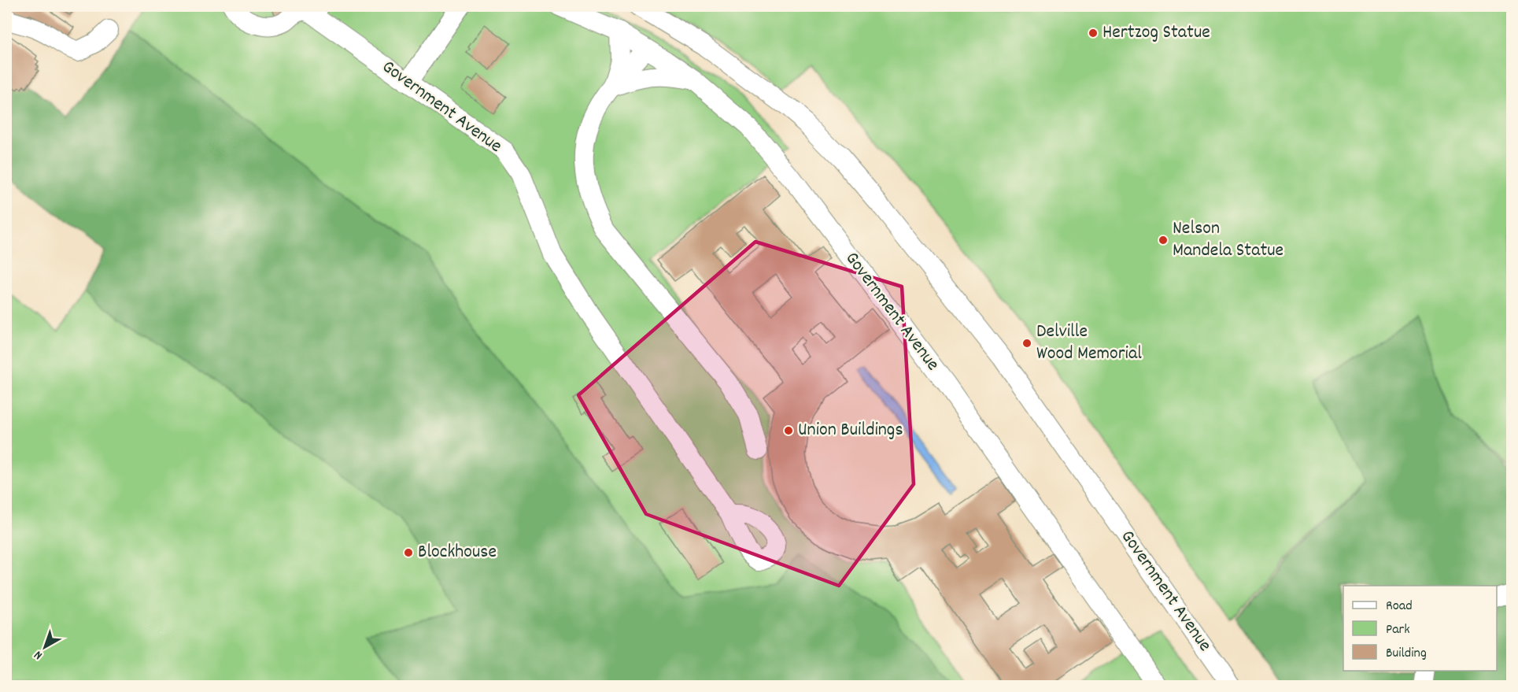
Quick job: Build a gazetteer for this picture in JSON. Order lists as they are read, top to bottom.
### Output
{
  "streets": {
    "street": ["Government Avenue"]
  },
  "places": [
    "Hertzog Statue",
    "Nelson Mandela Statue",
    "Delville Wood Memorial",
    "Union Buildings",
    "Blockhouse"
  ],
  "legend": ["Road", "Park", "Building"],
  "north": "bottom left"
}
